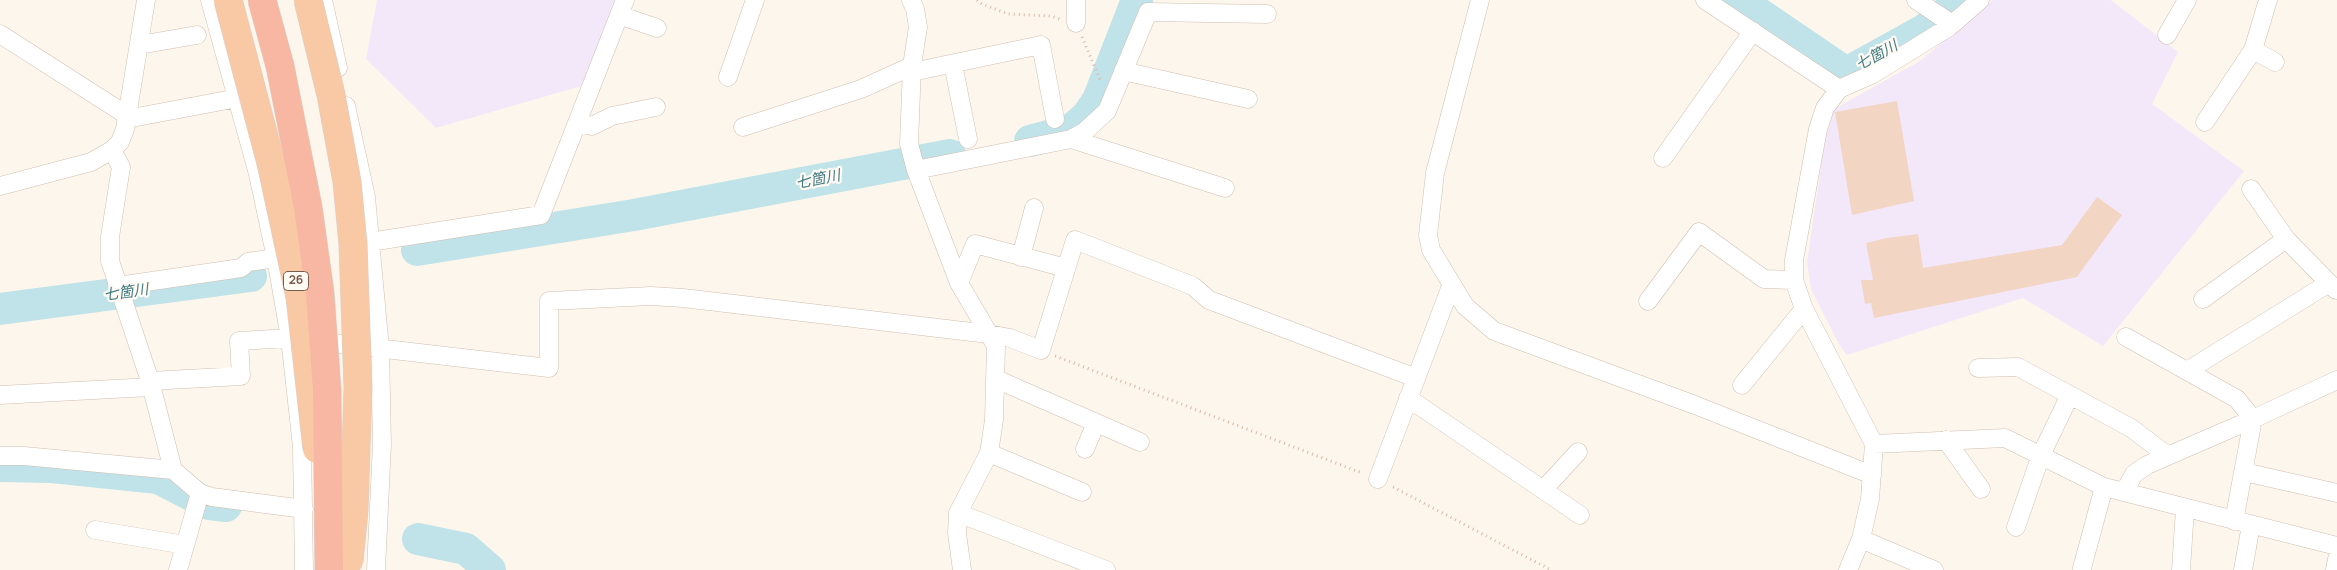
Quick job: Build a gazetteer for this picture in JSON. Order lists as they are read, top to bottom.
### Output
{
  "streets": {
    "highway": ["26"]
  },
  "water": ["七箇川"]
}
